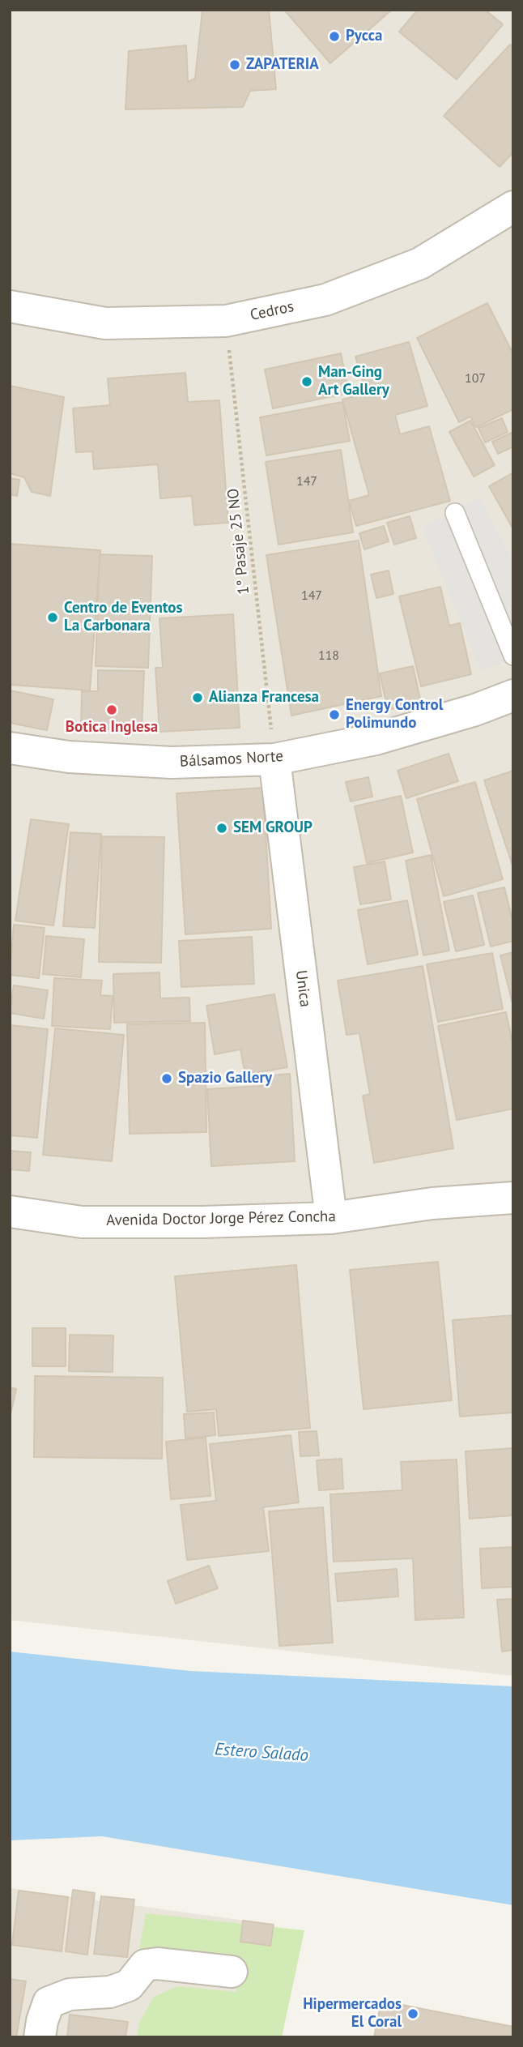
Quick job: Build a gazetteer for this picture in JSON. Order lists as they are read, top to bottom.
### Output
{
  "streets": {
    "street": [
      "Cedros",
      "Bálsamos Norte",
      "Unica",
      "Avenida Doctor Jorge Pérez Concha"
    ],
    "path": ["1° Pasaje 25 NO"]
  },
  "crossings": [
    ["Cedros", "1° Pasaje 25 NO"],
    ["1° Pasaje 25 NO", "Bálsamos Norte"],
    ["1° Pasaje 25 NO", "Unica"],
    ["Bálsamos Norte", "Unica"],
    ["Unica", "Avenida Doctor Jorge Pérez Concha"]
  ],
  "water": ["Estero Salado"],
  "places": [
    "Pycca",
    "ZAPATERIA",
    "Man-Ging Art Gallery",
    "Centro de Eventos La Carbonara",
    "Alianza Francesa",
    "Botica Inglesa",
    "Energy Control Polimundo",
    "SEM GROUP",
    "Spazio Gallery",
    "Hipermercados El Coral"
  ],
  "house_numbers": [
    "107",
    "147",
    "147",
    "118"
  ]
}
